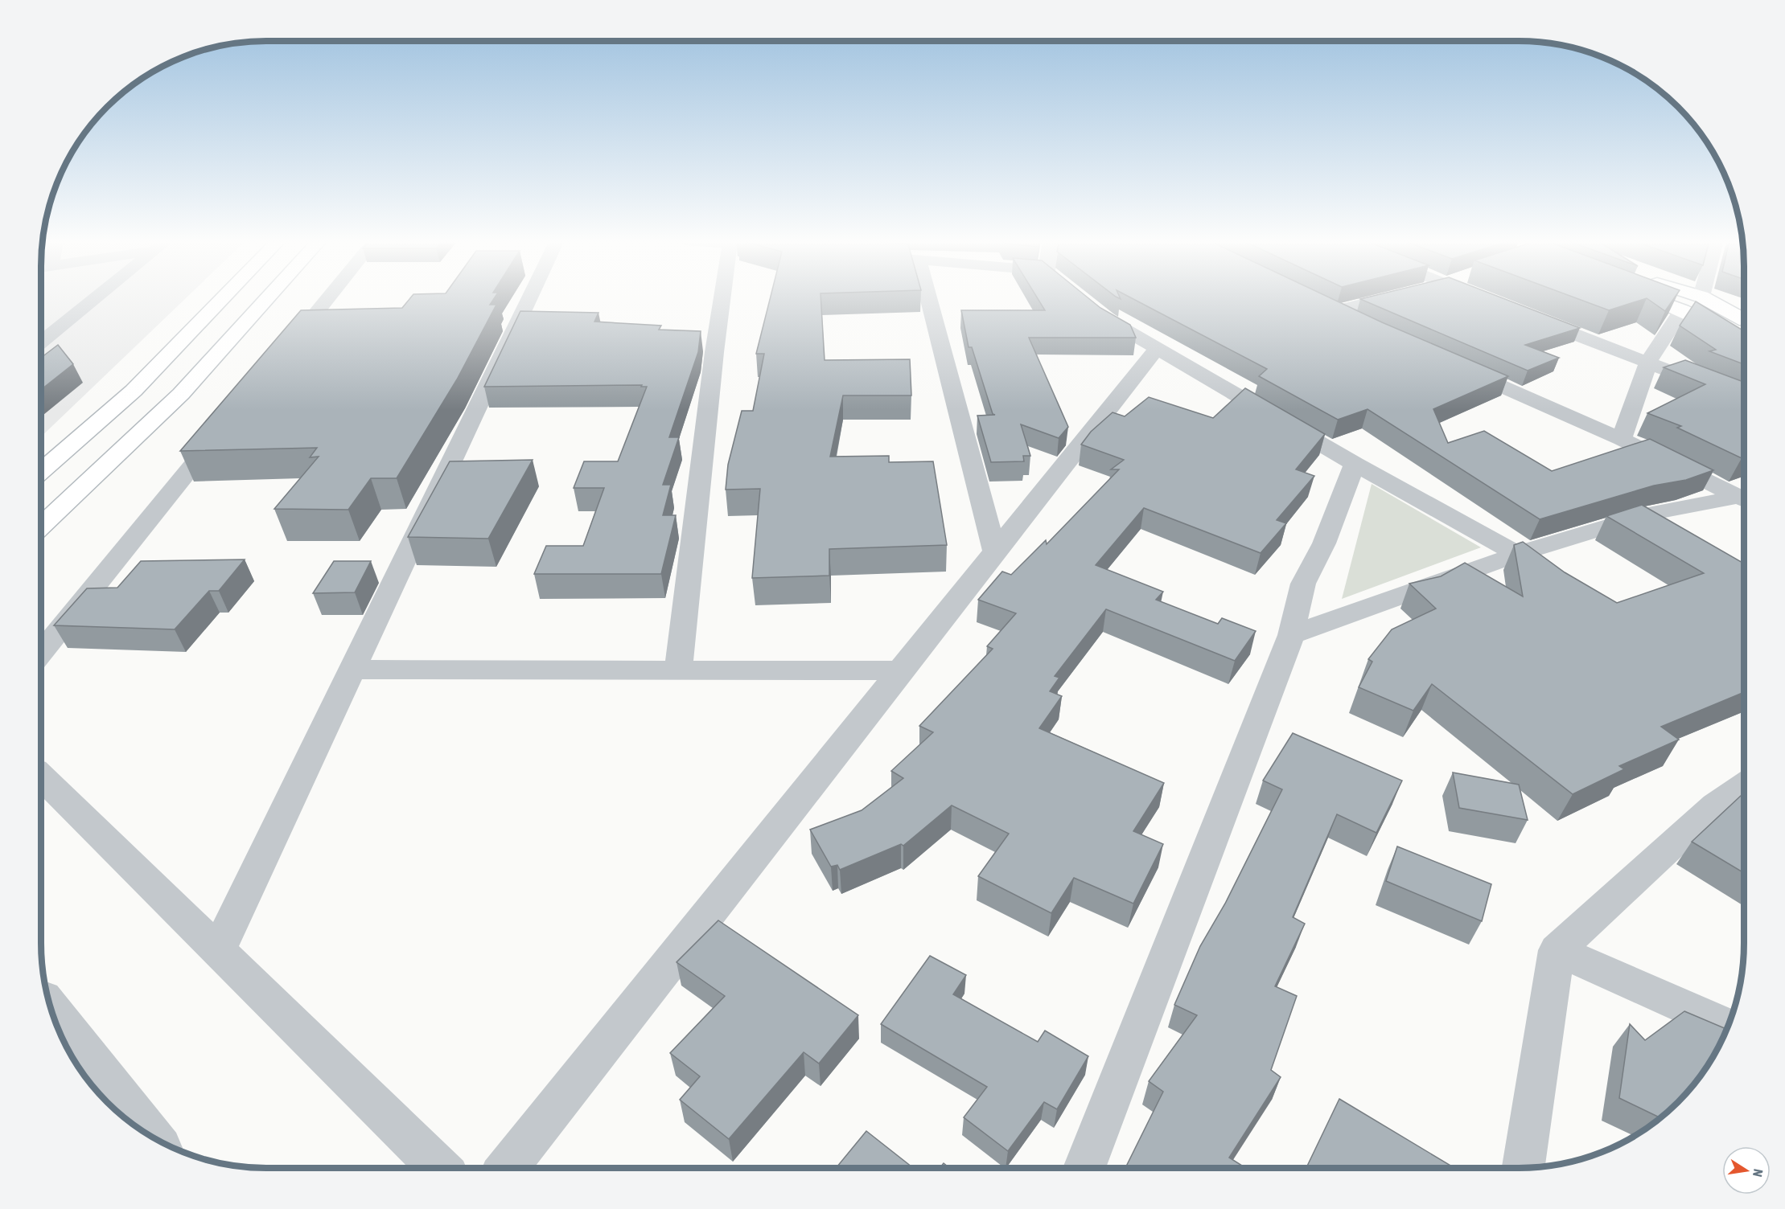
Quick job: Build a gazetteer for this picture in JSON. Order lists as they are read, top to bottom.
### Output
{
  "north": "right"
}
